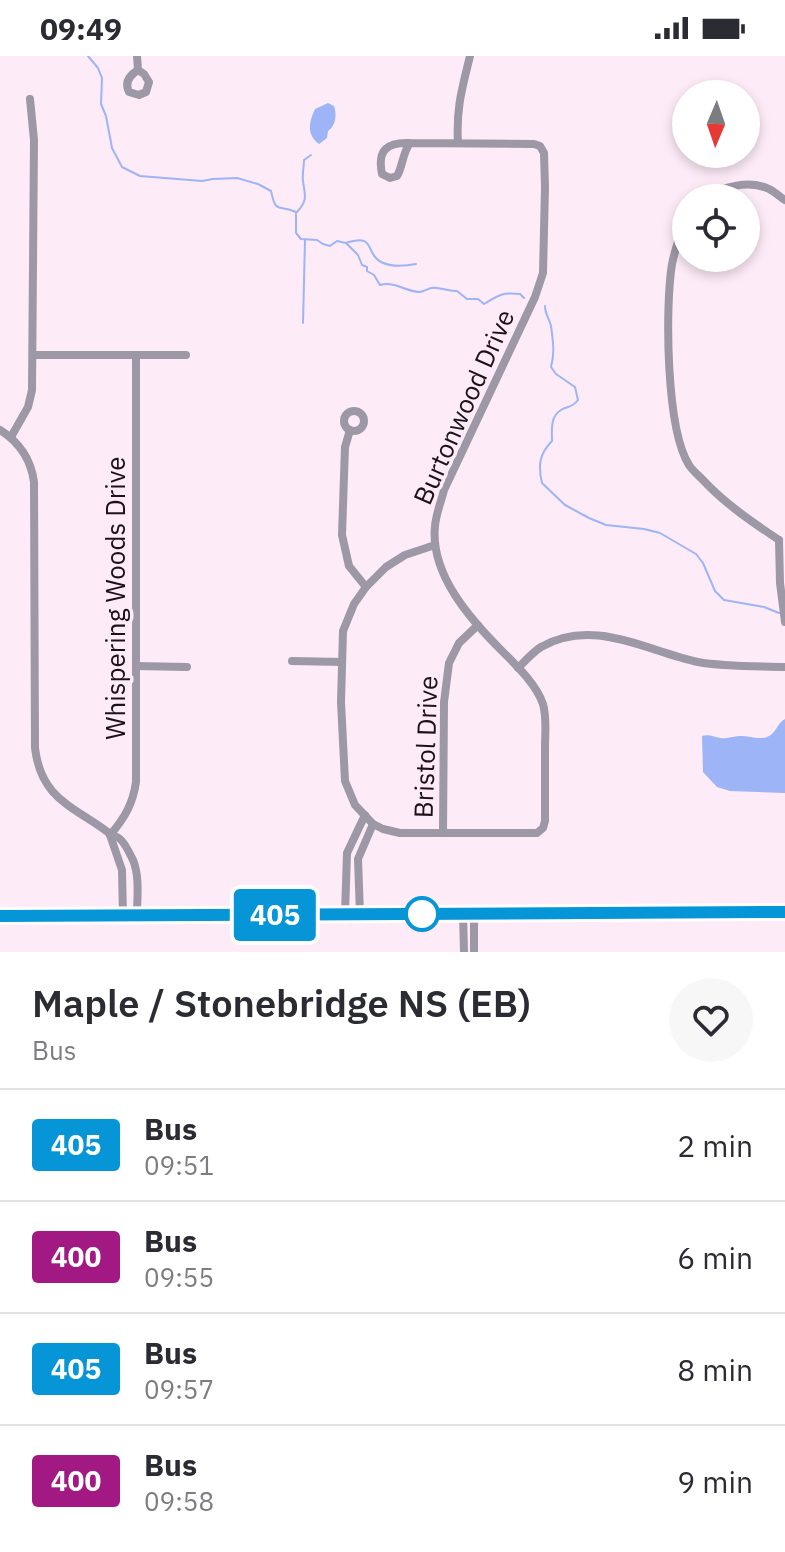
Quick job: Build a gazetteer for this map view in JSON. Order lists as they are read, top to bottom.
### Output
{
  "streets": {
    "street": ["Burtonwood Drive", "Whispering Woods Drive", "Bristol Drive"]
  },
  "crossings": [
    ["Burtonwood Drive", "Bristol Drive"]
  ],
  "lines": ["bus line 405"],
  "north": "bottom",
  "page": {
    "status": "09:49",
    "on_map": "405",
    "heading": ["Maple / Stonebridge NS (EB)", "Bus"],
    "list": [
      {
        "mark": "405",
        "name": "Bus",
        "note": "09:51",
        "value": "2 min"
      },
      {
        "mark": "400",
        "name": "Bus",
        "note": "09:55",
        "value": "6 min"
      },
      {
        "mark": "405",
        "name": "Bus",
        "note": "09:57",
        "value": "8 min"
      },
      {
        "mark": "400",
        "name": "Bus",
        "note": "09:58",
        "value": "9 min"
      }
    ]
  }
}
